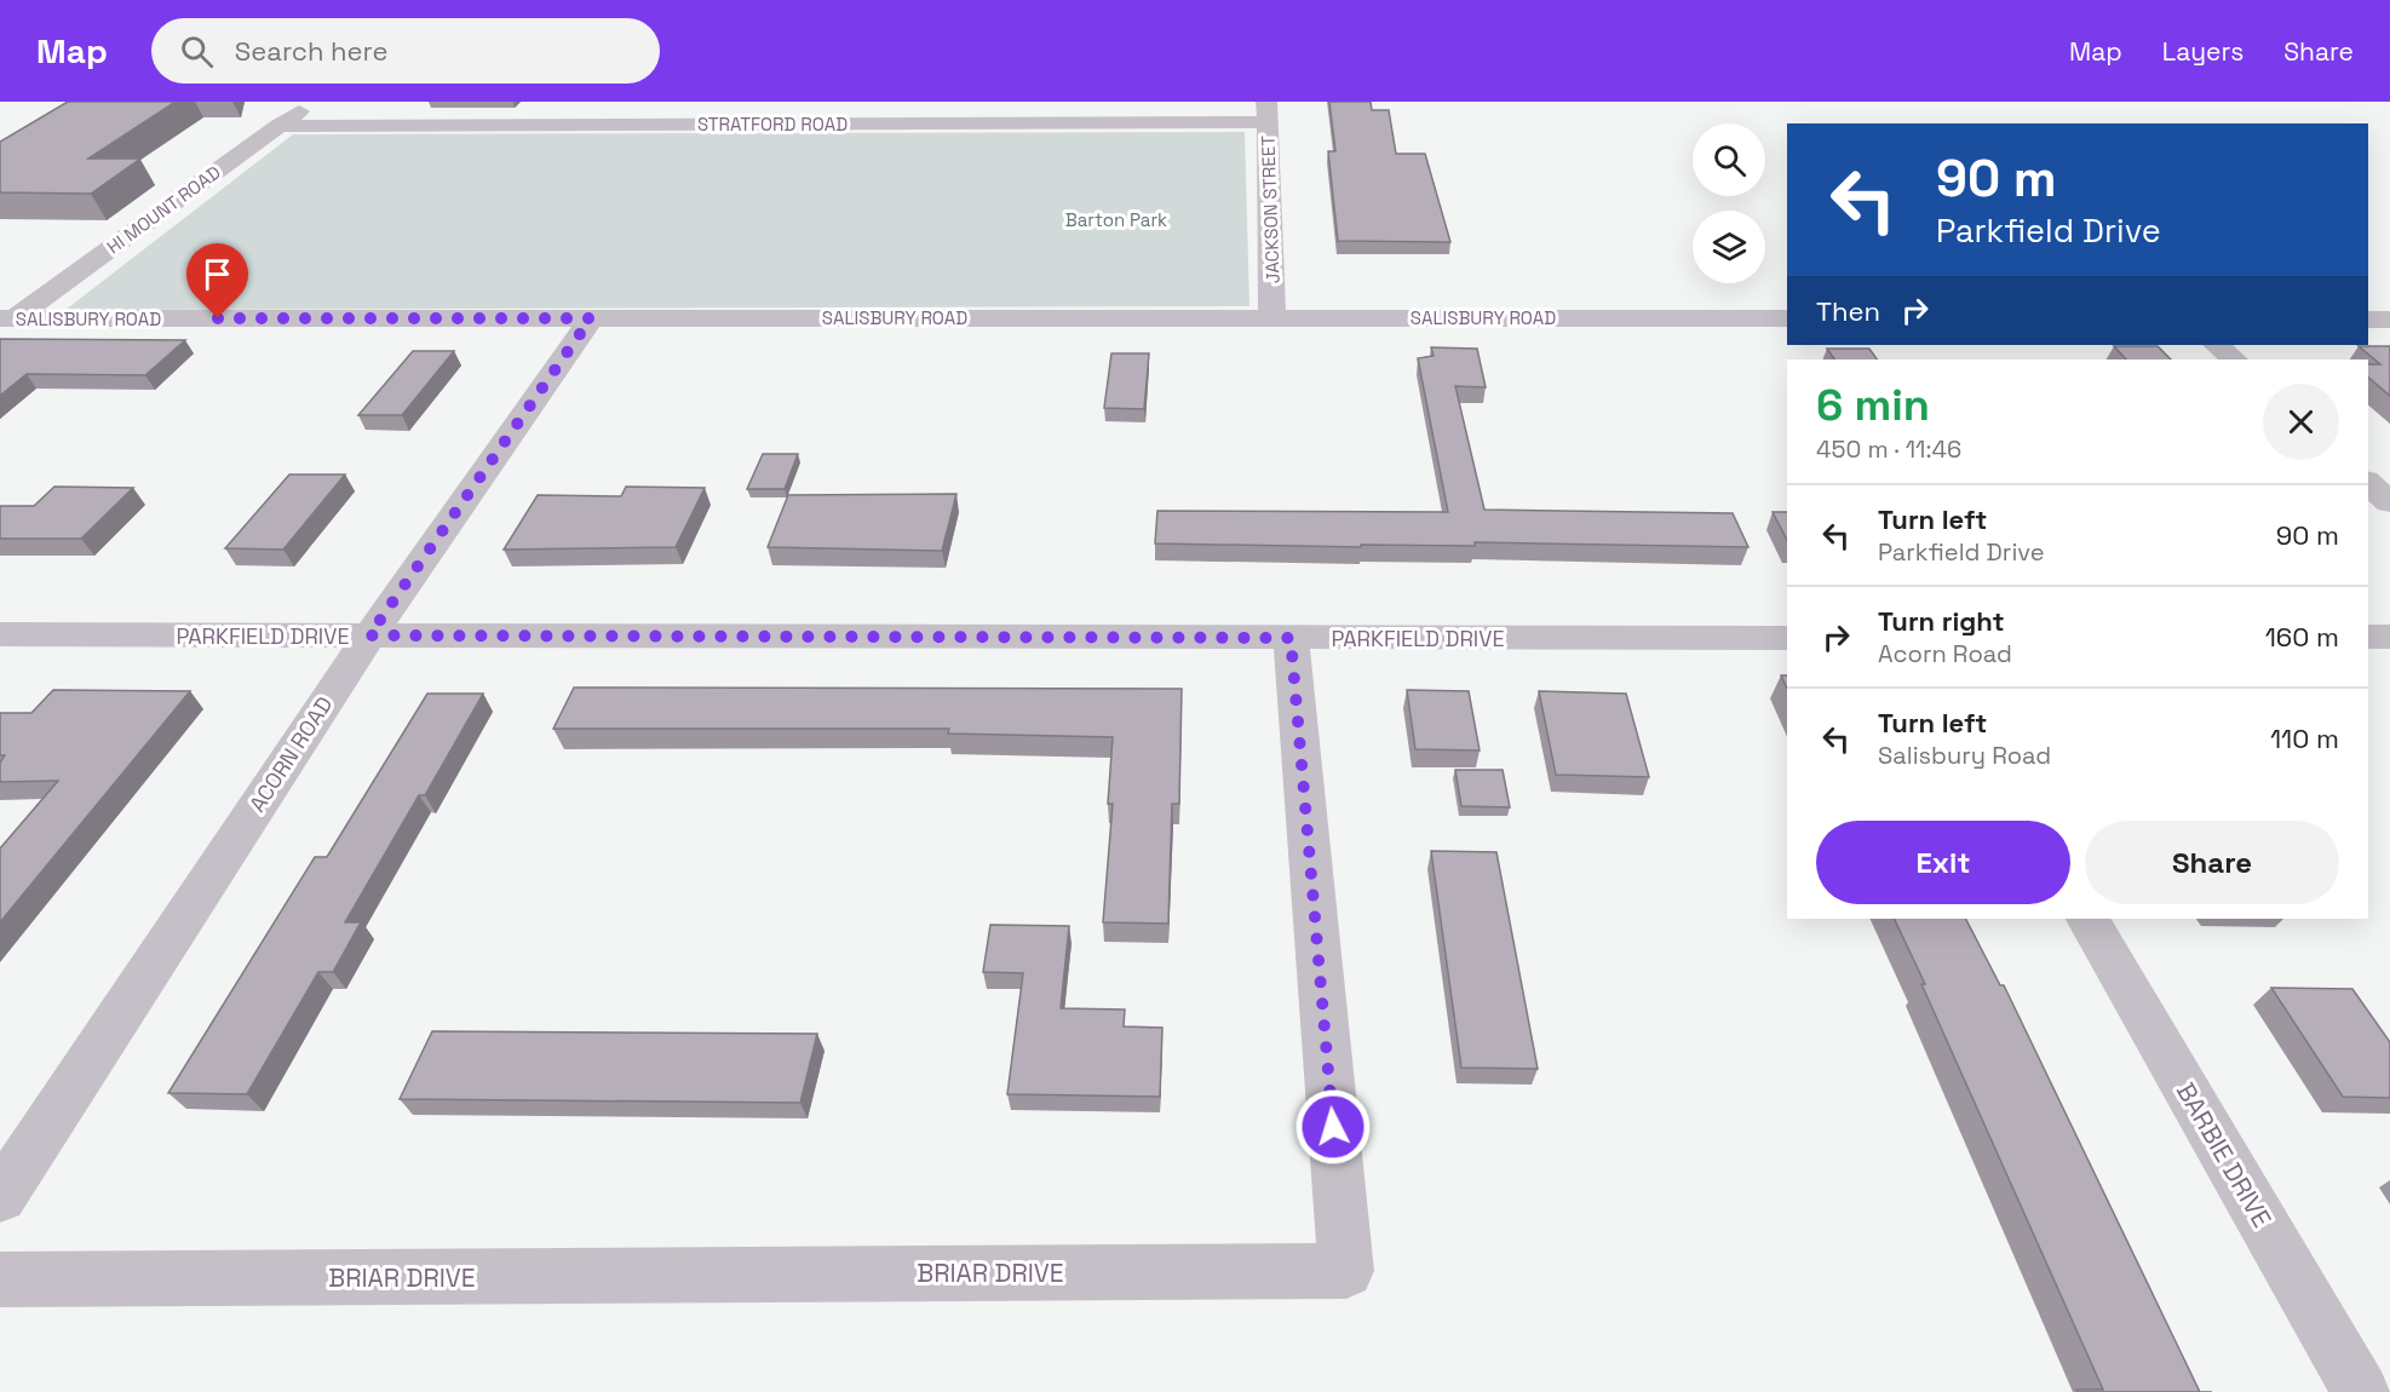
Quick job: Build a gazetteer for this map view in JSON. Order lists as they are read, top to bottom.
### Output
{
  "streets": {
    "street": [
      "STRATFORD ROAD",
      "HI MOUNT ROAD",
      "JACKSON STREET",
      "SALISBURY ROAD",
      "PARKFIELD DRIVE",
      "ACORN ROAD",
      "BARBIE DRIVE",
      "BRIAR DRIVE"
    ]
  },
  "crossings": [
    ["STRATFORD ROAD", "HI MOUNT ROAD"],
    ["STRATFORD ROAD", "JACKSON STREET"],
    ["HI MOUNT ROAD", "SALISBURY ROAD"],
    ["JACKSON STREET", "SALISBURY ROAD"],
    ["SALISBURY ROAD", "ACORN ROAD"],
    ["PARKFIELD DRIVE", "ACORN ROAD"],
    ["PARKFIELD DRIVE", "BRIAR DRIVE"]
  ],
  "parks": ["Barton Park"],
  "page": {
    "header": "Map",
    "search": "Search here",
    "nav": ["Map", "Layers", "Share"],
    "turn": ["90 m", "Parkfield Drive"],
    "then": "Then",
    "heading": ["6 min", "450 m · 11:46"],
    "list": [
      {
        "name": "Turn left",
        "note": "Parkfield Drive",
        "value": "90 m"
      },
      {
        "name": "Turn right",
        "note": "Acorn Road",
        "value": "160 m"
      },
      {
        "name": "Turn left",
        "note": "Salisbury Road",
        "value": "110 m"
      }
    ],
    "buttons": ["Exit", "Share"]
  }
}
